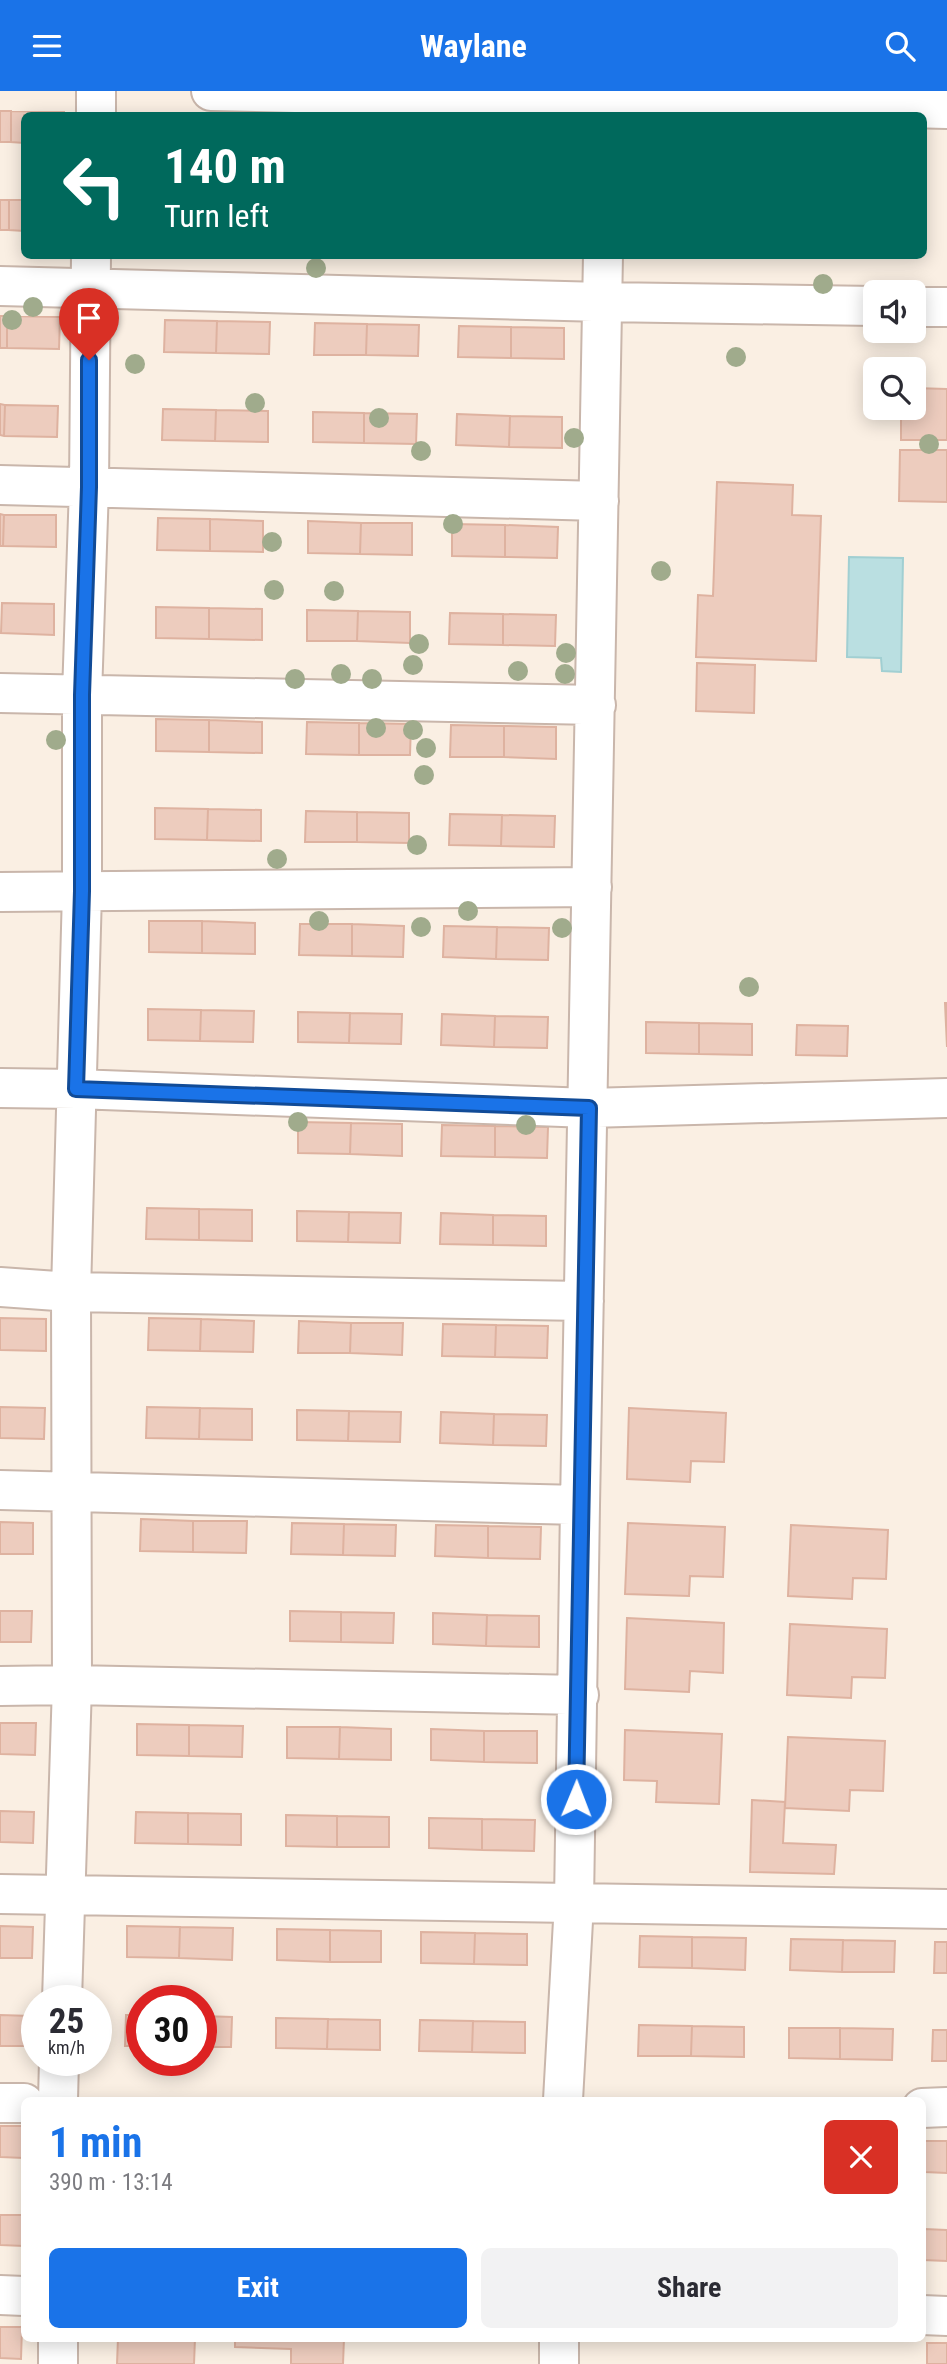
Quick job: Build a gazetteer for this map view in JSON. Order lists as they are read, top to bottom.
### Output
{
  "page": {
    "header": "Waylane",
    "turn": ["140 m", "Turn left"],
    "speed": "25 km/h",
    "limit": "30",
    "heading": ["1 min", "390 m · 13:14"],
    "buttons": ["Exit", "Share"]
  }
}
